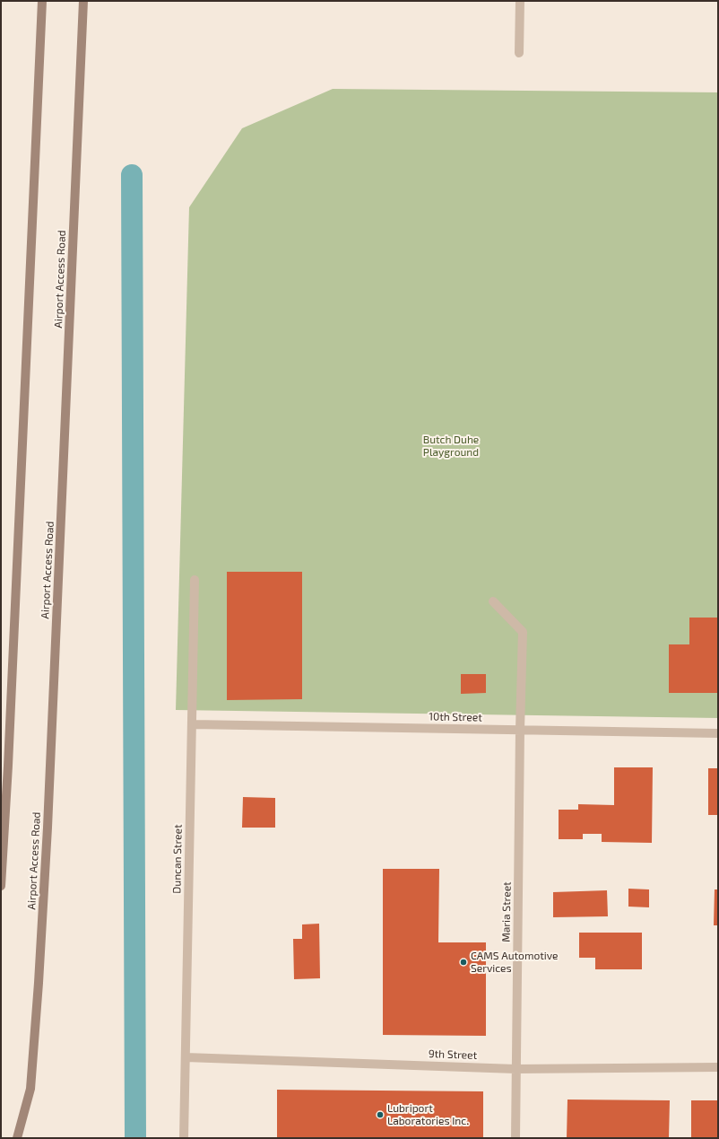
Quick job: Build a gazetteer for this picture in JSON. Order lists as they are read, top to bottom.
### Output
{
  "streets": {
    "main road": ["Airport Access Road"],
    "street": [
      "10th Street",
      "Duncan Street",
      "Maria Street",
      "9th Street"
    ]
  },
  "crossings": [
    ["10th Street", "Duncan Street"],
    ["10th Street", "Maria Street"],
    ["Duncan Street", "9th Street"],
    ["Maria Street", "9th Street"]
  ],
  "parks": ["Butch Duhe Playground"],
  "places": ["CAMS Automotive Services", "Lubriport Laboratories Inc."]
}
